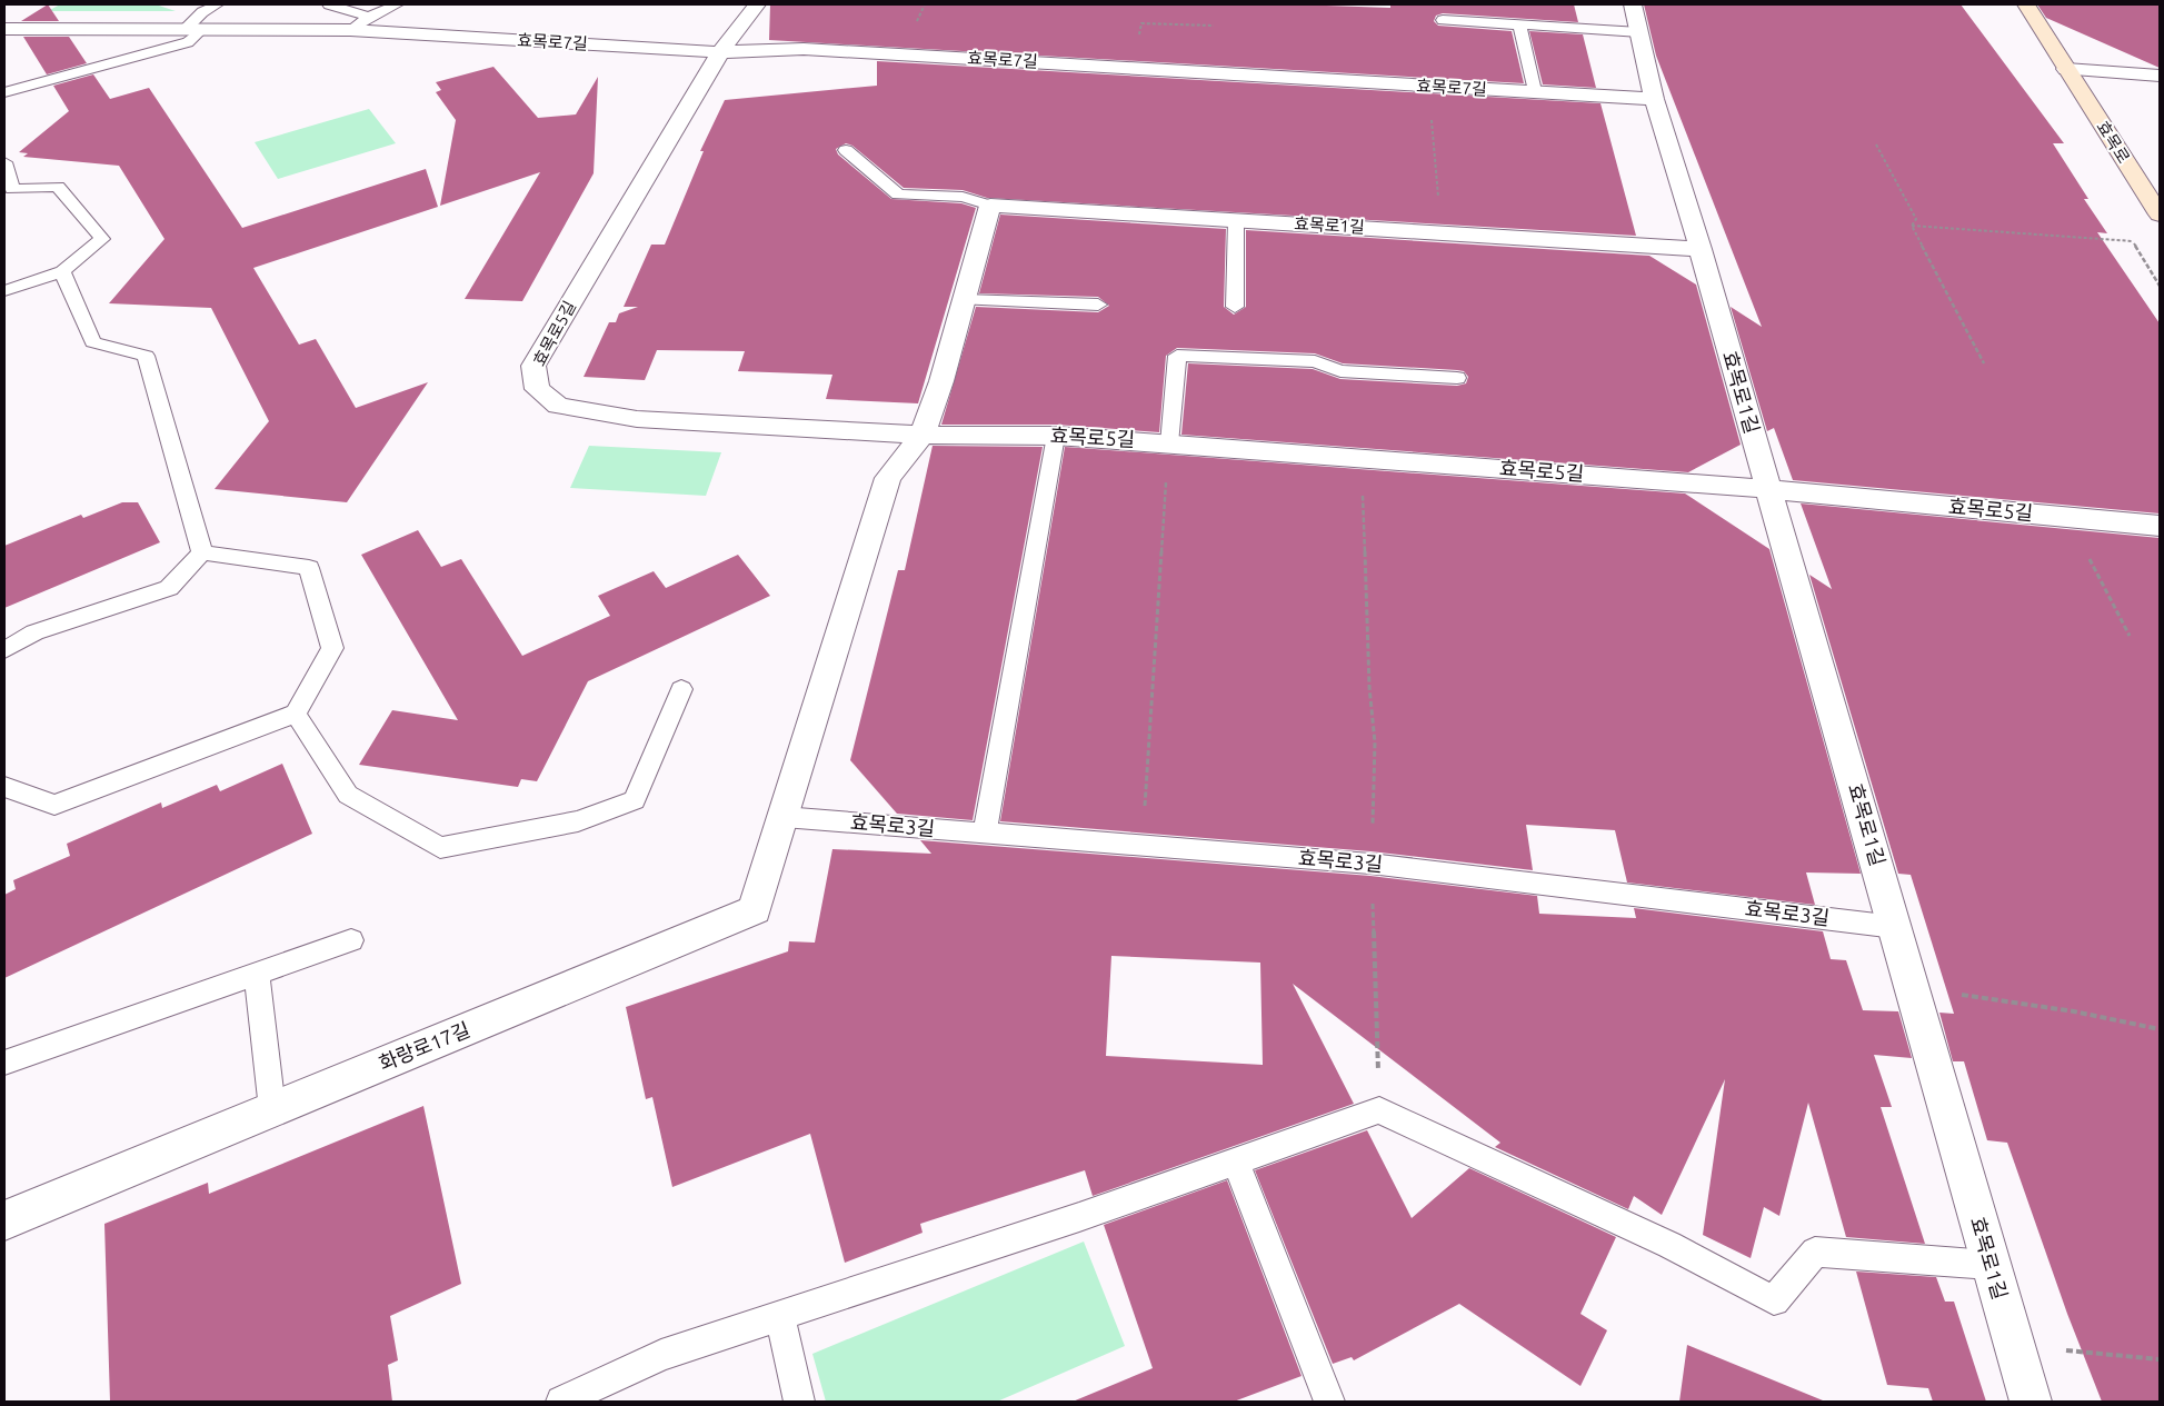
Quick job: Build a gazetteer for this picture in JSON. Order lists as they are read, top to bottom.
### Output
{
  "streets": {
    "street": [
      "효목로7길",
      "효목로",
      "효목로1길",
      "효목로5길",
      "화랑로17길"
    ],
    "lane": ["효목로3길"]
  },
  "crossings": [
    ["효목로7길", "효목로1길"],
    ["효목로7길", "효목로5길"],
    ["효목로1길", "효목로5길"],
    ["효목로1길", "효목로3길"],
    ["효목로3길", "화랑로17길"]
  ]
}
